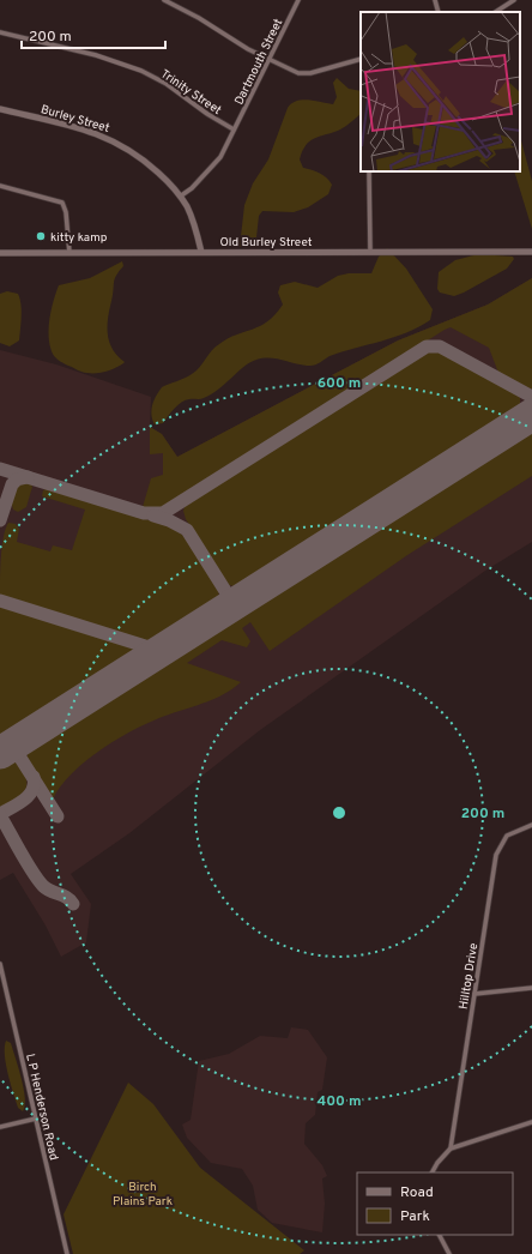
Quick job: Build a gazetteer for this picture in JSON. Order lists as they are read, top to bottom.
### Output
{
  "streets": {
    "main road": ["Burley Street", "Old Burley Street"],
    "street": [
      "Dartmouth Street",
      "Trinity Street",
      "Hilltop Drive",
      "L P Henderson Road"
    ]
  },
  "crossings": [
    ["Dartmouth Street", "Trinity Street"],
    ["Dartmouth Street", "Burley Street"],
    ["Burley Street", "Old Burley Street"]
  ],
  "parks": ["Birch Plains Park"],
  "places": ["kitty kamp"],
  "legend": ["Road", "Park"],
  "scale_bar": "200 m",
  "rings": ["600 m", "200 m", "400 m"]
}
